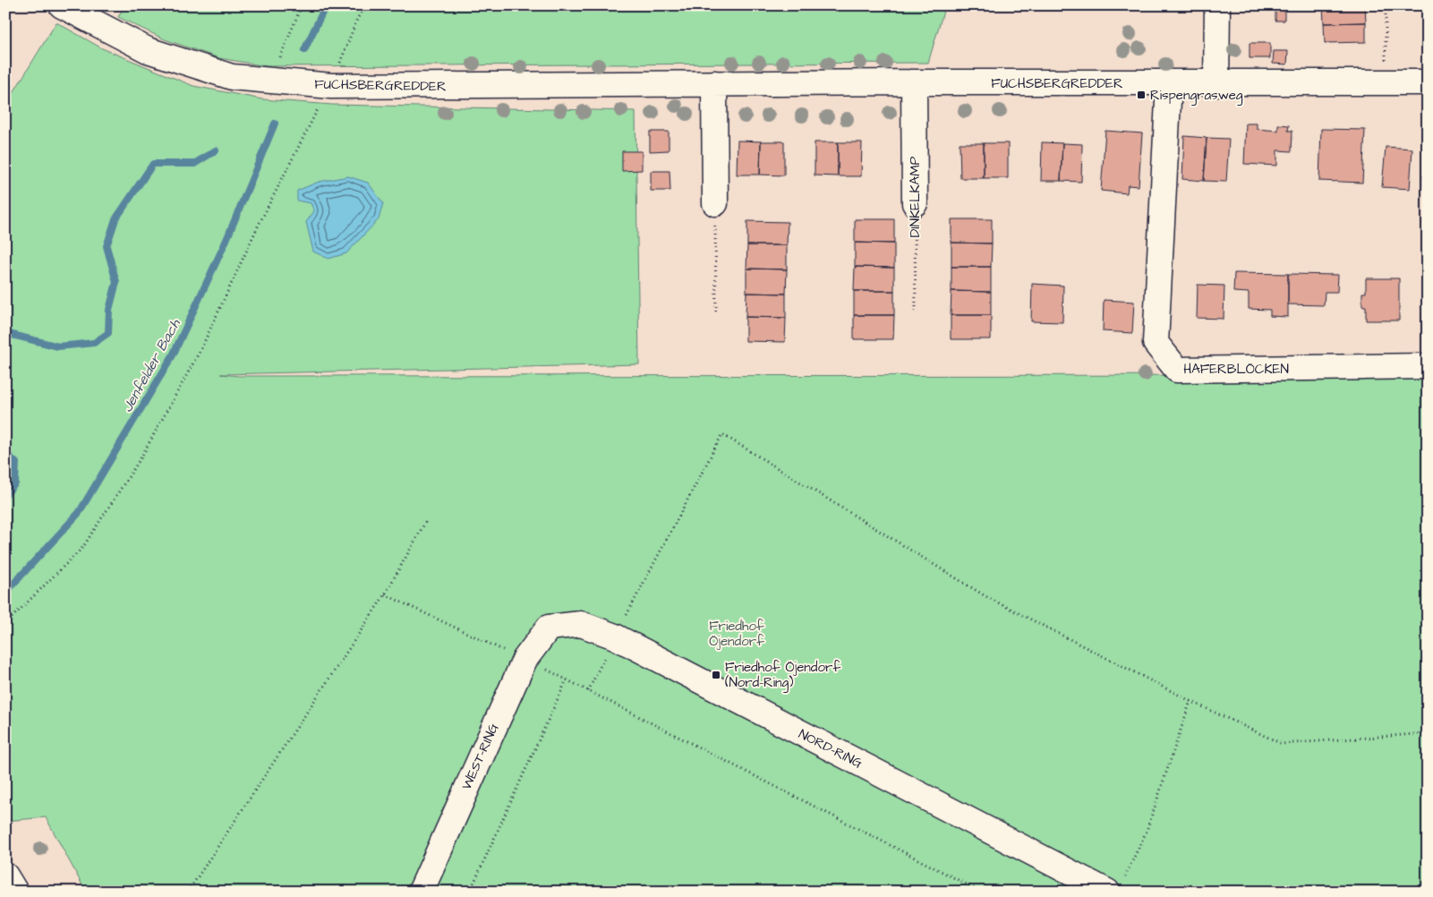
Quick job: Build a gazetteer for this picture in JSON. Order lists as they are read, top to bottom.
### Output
{
  "streets": {
    "street": [
      "FUCHSBERGREDDER",
      "DINKELKAMP",
      "HAFERBLÖCKEN",
      "NORD-RING",
      "WEST-RING"
    ]
  },
  "crossings": [
    ["FUCHSBERGREDDER", "DINKELKAMP"],
    ["FUCHSBERGREDDER", "HAFERBLÖCKEN"],
    ["NORD-RING", "WEST-RING"]
  ],
  "water": ["Jenfelder Bach"],
  "parks": ["Friedhof Öjendorf"],
  "places": {
    "transit": ["Rispengrasweg", "Friedhof Öjendorf (Nord-Ring)"]
  }
}
